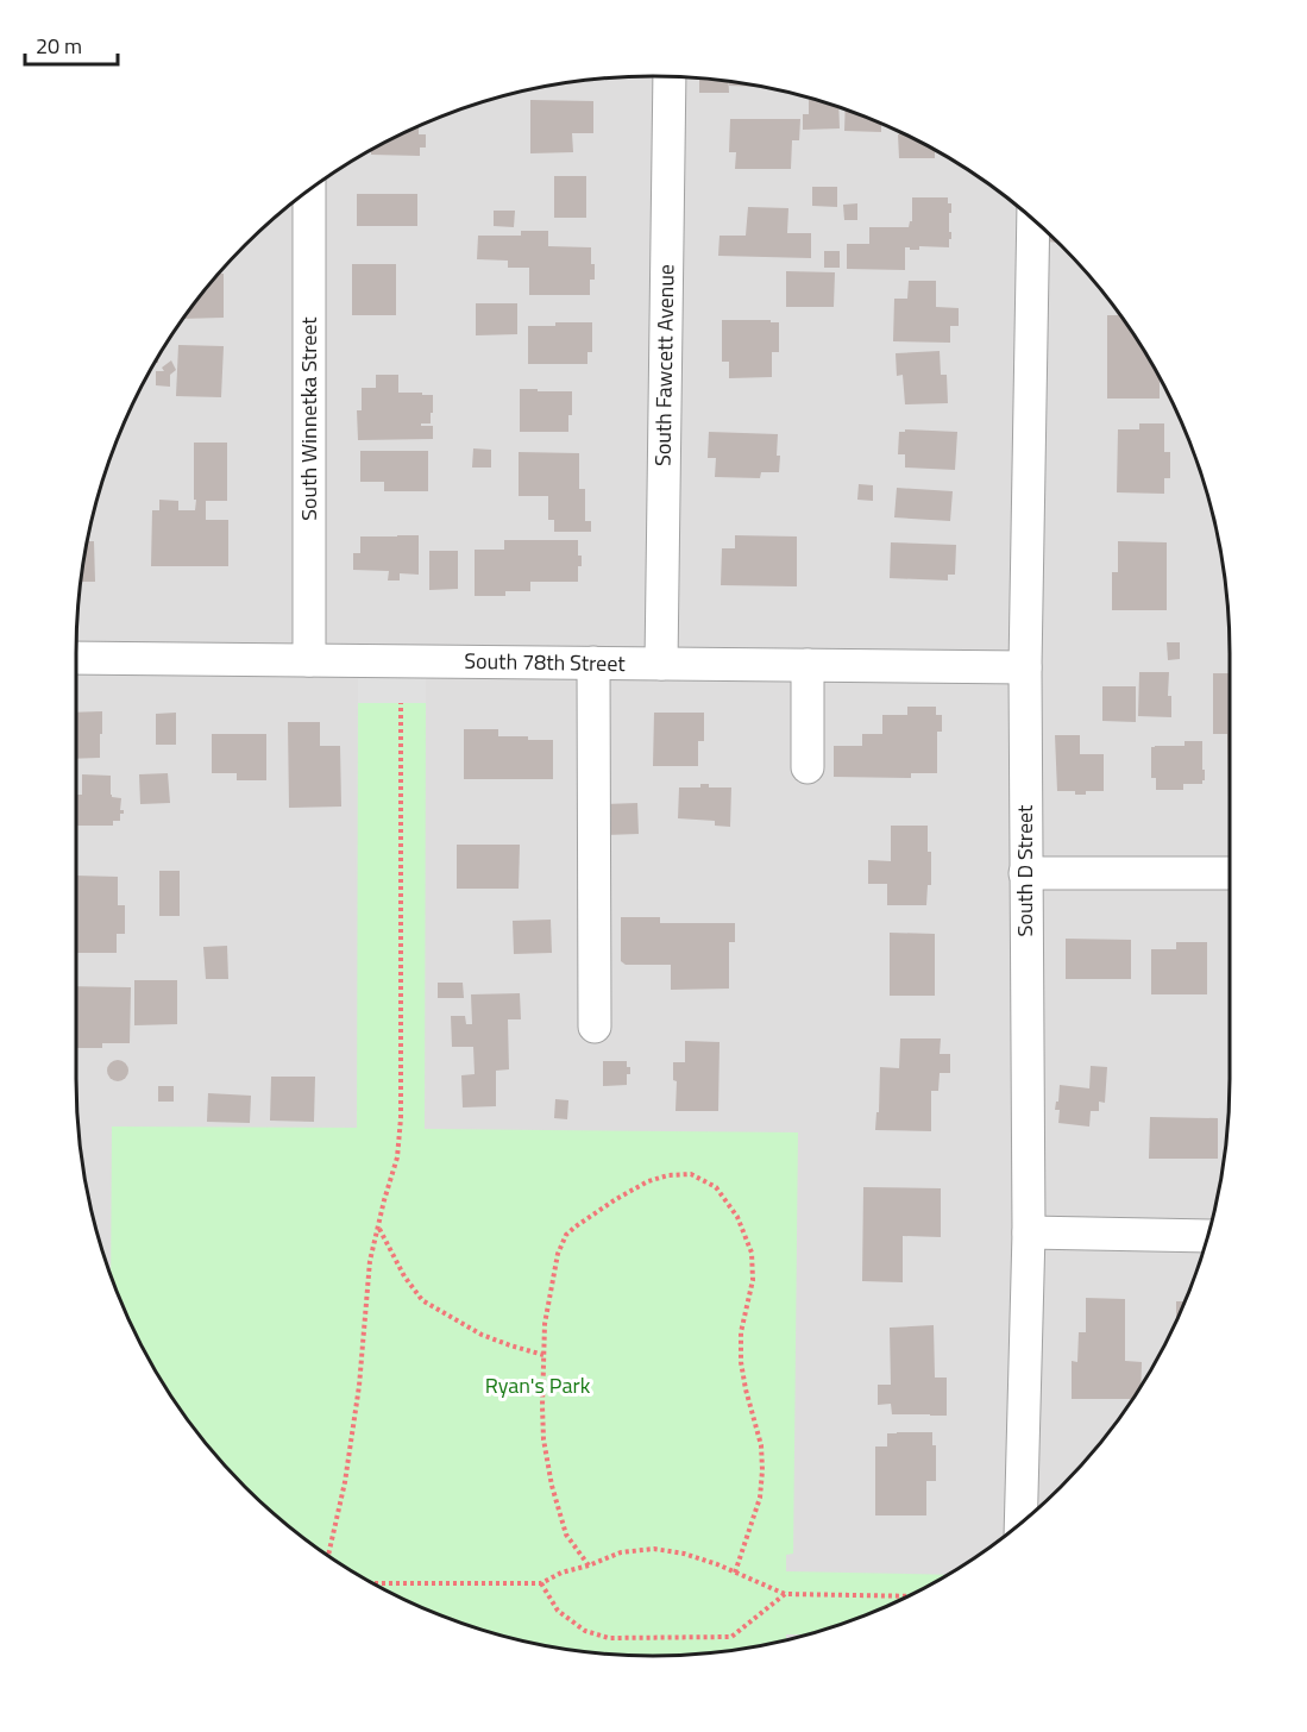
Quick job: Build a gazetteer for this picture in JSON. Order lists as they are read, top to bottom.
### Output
{
  "streets": {
    "street": [
      "South Fawcett Avenue",
      "South Winnetka Street",
      "South 78th Street",
      "South D Street"
    ]
  },
  "crossings": [
    ["South Fawcett Avenue", "South 78th Street"],
    ["South Winnetka Street", "South 78th Street"],
    ["South 78th Street", "South D Street"]
  ],
  "parks": ["Ryan's Park"],
  "scale_bar": "20 m"
}
